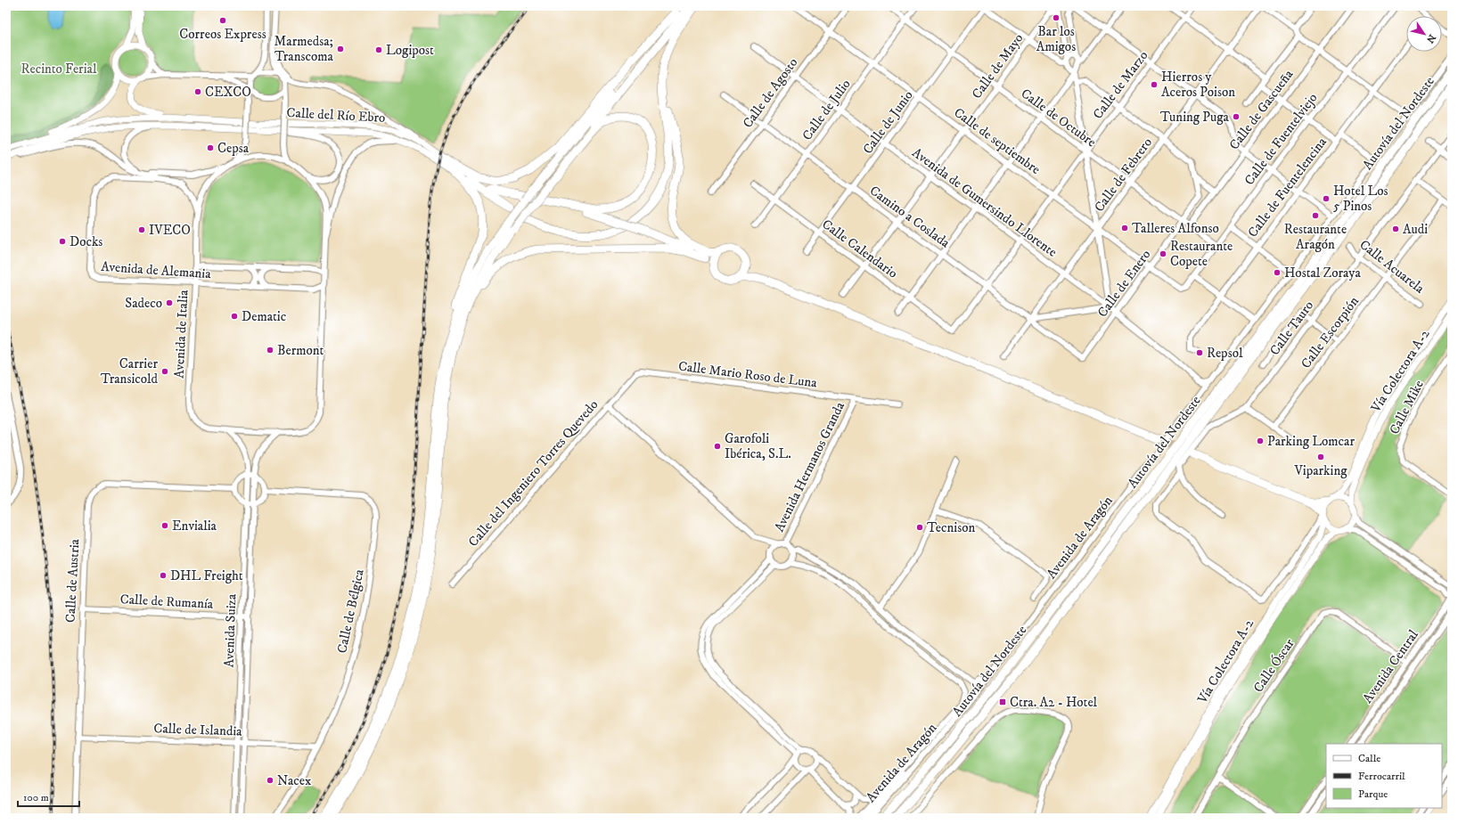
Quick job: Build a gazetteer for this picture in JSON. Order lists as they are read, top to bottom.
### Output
{
  "streets": {
    "highway": ["Autovía del Nordeste"],
    "main road": ["Calle del Río Ebro", "Vía Colectora A-2"],
    "street": [
      "Calle de Mayo",
      "Calle de Marzo",
      "Calle de Agosto",
      "Calle de Julio",
      "Calle de Gascueña",
      "Calle de Octubre",
      "Calle de Junio",
      "Calle de Fuentelviejo",
      "Calle de septiembre",
      "Calle de Febrero",
      "Calle de Fuentelencina",
      "Avenida de Gumersindo Llorente",
      "Camino a Coslada",
      "Calle Calendario",
      "Calle Acuarela",
      "Avenida de Alemania",
      "Calle de Enero",
      "Calle Tauro",
      "Calle Escorpión",
      "Avenida de Italia",
      "Calle Mario Roso de Luna",
      "Calle Mike",
      "Avenida Hermanos Granda",
      "Calle del Ingeniero Torres Quevedo",
      "Avenida de Aragón",
      "Calle de Austria",
      "Calle de Rumanía",
      "Calle de Bélgica",
      "Avenida Suiza",
      "Calle Óscar",
      "Avenida Central",
      "Calle de Islandia"
    ]
  },
  "crossings": [
    ["Calle de Mayo", "Calle de Octubre"],
    ["Calle de Mayo", "Calle de septiembre"],
    ["Calle de Mayo", "Avenida de Gumersindo Llorente"],
    ["Calle de Mayo", "Camino a Coslada"],
    ["Calle de Mayo", "Calle Calendario"],
    ["Calle de Marzo", "Calle de Octubre"],
    ["Calle de Marzo", "Calle de septiembre"],
    ["Calle de Marzo", "Avenida de Gumersindo Llorente"],
    ["Calle de Marzo", "Camino a Coslada"],
    ["Calle de Marzo", "Calle Calendario"],
    ["Calle de Marzo", "Calle de Enero"],
    ["Calle de Agosto", "Calle de septiembre"],
    ["Calle de Agosto", "Avenida de Gumersindo Llorente"],
    ["Calle de Agosto", "Camino a Coslada"],
    ["Calle de Julio", "Calle de Octubre"],
    ["Calle de Julio", "Calle de septiembre"],
    ["Calle de Julio", "Avenida de Gumersindo Llorente"],
    ["Calle de Julio", "Camino a Coslada"],
    ["Calle de Julio", "Calle Calendario"],
    ["Calle de Gascueña", "Calle de Octubre"],
    ["Calle de Octubre", "Calle de Junio"],
    ["Calle de Octubre", "Calle de Fuentelviejo"],
    ["Calle de Octubre", "Calle de Febrero"],
    ["Calle de Octubre", "Calle de Enero"],
    ["Calle de Junio", "Calle de septiembre"],
    ["Calle de Junio", "Avenida de Gumersindo Llorente"],
    ["Calle de Junio", "Camino a Coslada"],
    ["Calle de Junio", "Calle Calendario"],
    ["Calle de Fuentelviejo", "Calle de septiembre"],
    ["Calle de septiembre", "Calle de Febrero"],
    ["Calle de septiembre", "Calle de Enero"],
    ["Calle de Febrero", "Avenida de Gumersindo Llorente"],
    ["Calle de Febrero", "Camino a Coslada"],
    ["Calle de Febrero", "Calle de Enero"],
    ["Avenida de Gumersindo Llorente", "Calle de Enero"],
    ["Camino a Coslada", "Calle de Enero"],
    ["Calle Acuarela", "Calle Tauro"],
    ["Calle Acuarela", "Calle Escorpión"],
    ["Avenida de Alemania", "Avenida de Italia"],
    ["Calle Tauro", "Vía Colectora A-2"],
    ["Avenida de Italia", "Avenida Suiza"],
    ["Calle Mario Roso de Luna", "Avenida Hermanos Granda"],
    ["Calle Mario Roso de Luna", "Calle del Ingeniero Torres Quevedo"],
    ["Avenida Hermanos Granda", "Calle del Ingeniero Torres Quevedo"],
    ["Calle de Austria", "Calle de Rumanía"],
    ["Calle de Austria", "Calle de Islandia"],
    ["Calle de Rumanía", "Avenida Suiza"],
    ["Calle de Bélgica", "Calle de Islandia"],
    ["Avenida Suiza", "Calle de Islandia"],
    ["Calle Óscar", "Avenida Central"]
  ],
  "parks": ["Recinto Ferial"],
  "places": {
    "other": [
      "Bar los Amigos",
      "Correos Express",
      "Marmedsa; Transcoma",
      "Logipost",
      "Hierros y Aceros Poison",
      "CEXCO",
      "Tuning Puga",
      "Cepsa",
      "Hotel Los 5 Pinos",
      "Restaurante Aragón",
      "Talleres Alfonso",
      "Audi",
      "IVECO",
      "Docks",
      "Restaurante Copete",
      "Hostal Zoraya",
      "Sadeco",
      "Dematic",
      "Bermont",
      "Repsol",
      "Carrier Transicold",
      "Parking Lomcar",
      "Garofoli Ibérica, S.L.",
      "Viparking",
      "Envialia",
      "Tecnison",
      "DHL Freight",
      "Nacex"
    ],
    "transit": ["Ctra. A2 - Hotel"]
  },
  "legend": ["Calle", "Ferrocarril", "Parque"],
  "scale_bar": "100 m",
  "north": "bottom right"
}
